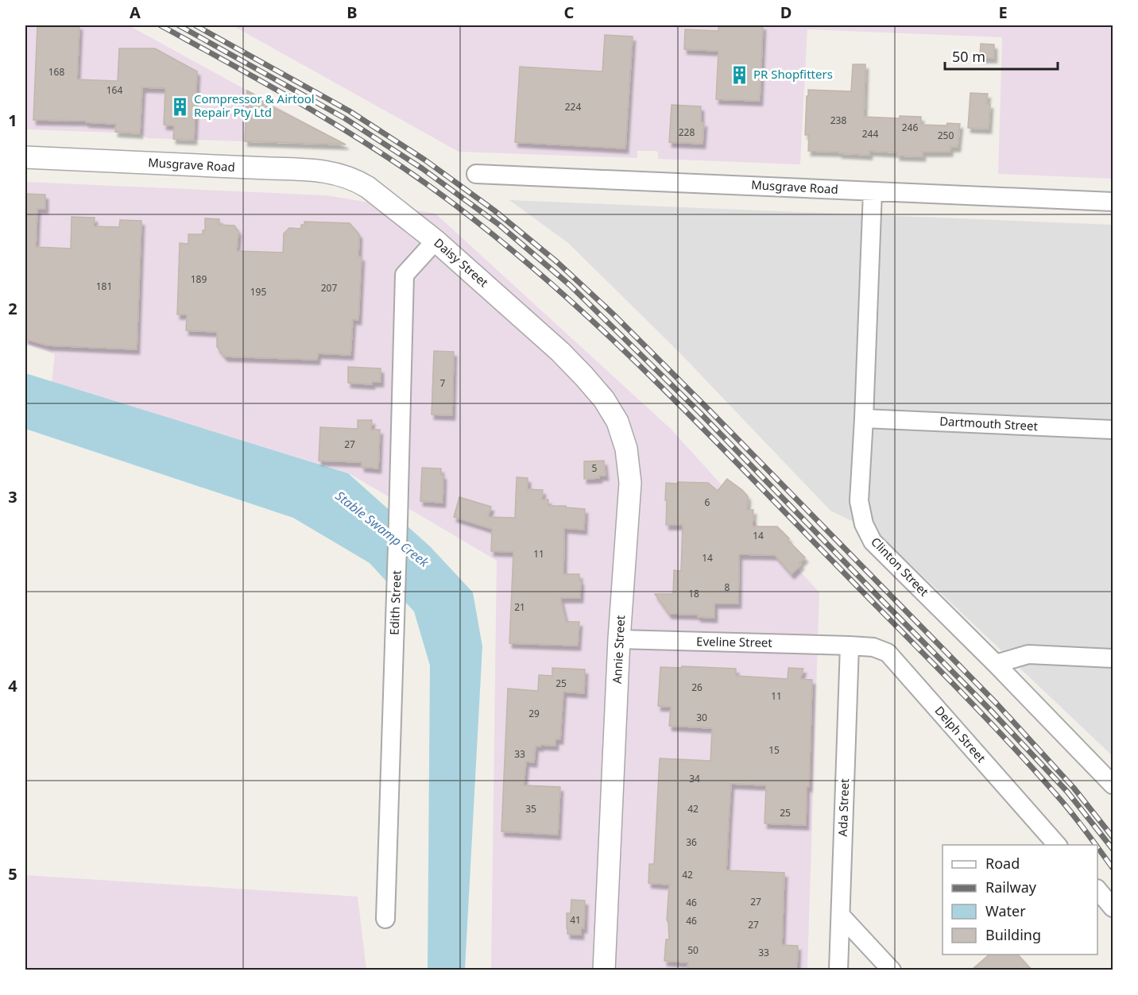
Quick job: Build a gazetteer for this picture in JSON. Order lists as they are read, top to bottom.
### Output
{
  "streets": {
    "street": [
      "Musgrave Road",
      "Daisy Street",
      "Dartmouth Street",
      "Clinton Street",
      "Edith Street",
      "Eveline Street",
      "Annie Street",
      "Delph Street",
      "Ada Street"
    ]
  },
  "crossings": [
    ["Musgrave Road", "Daisy Street"],
    ["Musgrave Road", "Clinton Street"],
    ["Daisy Street", "Edith Street"],
    ["Daisy Street", "Annie Street"],
    ["Dartmouth Street", "Clinton Street"],
    ["Eveline Street", "Annie Street"],
    ["Eveline Street", "Delph Street"],
    ["Eveline Street", "Ada Street"],
    ["Delph Street", "Ada Street"]
  ],
  "water": ["Stable Swamp Creek"],
  "places": {
    "building": ["PR Shopfitters", "Compressor & Airtool Repair Pty Ltd"]
  },
  "house_numbers": [
    "168",
    "164",
    "224",
    "238",
    "246",
    "228",
    "244",
    "250",
    "189",
    "181",
    "207",
    "195",
    "7",
    "27",
    "5",
    "6",
    "14",
    "11",
    "14",
    "8",
    "18",
    "21",
    "25",
    "26",
    "11",
    "29",
    "30",
    "15",
    "33",
    "34",
    "35",
    "42",
    "25",
    "36",
    "42",
    "27",
    "46",
    "41",
    "46",
    "27",
    "50",
    "33"
  ],
  "legend": [
    "Road",
    "Railway",
    "Water",
    "Building"
  ],
  "scale_bar": "50 m",
  "grid": {
    "columns": [
      "A",
      "B",
      "C",
      "D",
      "E"
    ],
    "rows": [
      "1",
      "2",
      "3",
      "4",
      "5"
    ]
  }
}
